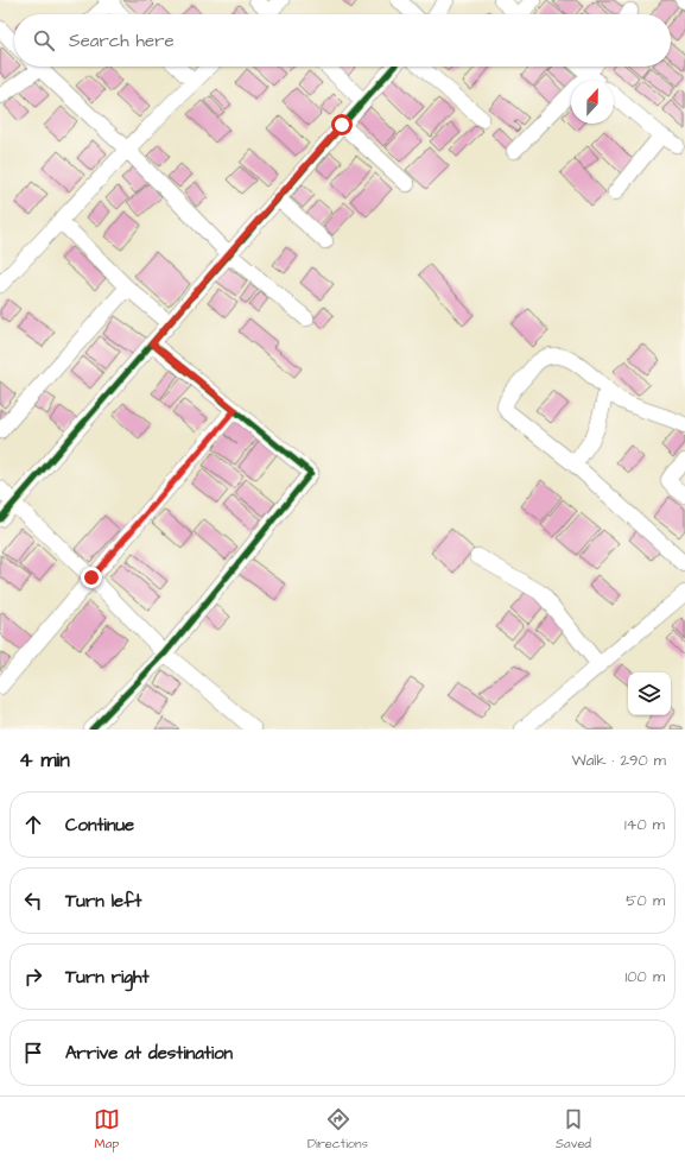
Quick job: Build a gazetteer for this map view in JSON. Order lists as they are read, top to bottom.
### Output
{
  "north": "top",
  "page": {
    "search": "Search here",
    "heading": ["4 min", "Walk · 290 m"],
    "list": [
      ["Continue", "140 m"],
      ["Turn left", "50 m"],
      ["Turn right", "100 m"],
      "Arrive at destination"
    ],
    "nav": ["Map", "Directions", "Saved"]
  }
}
